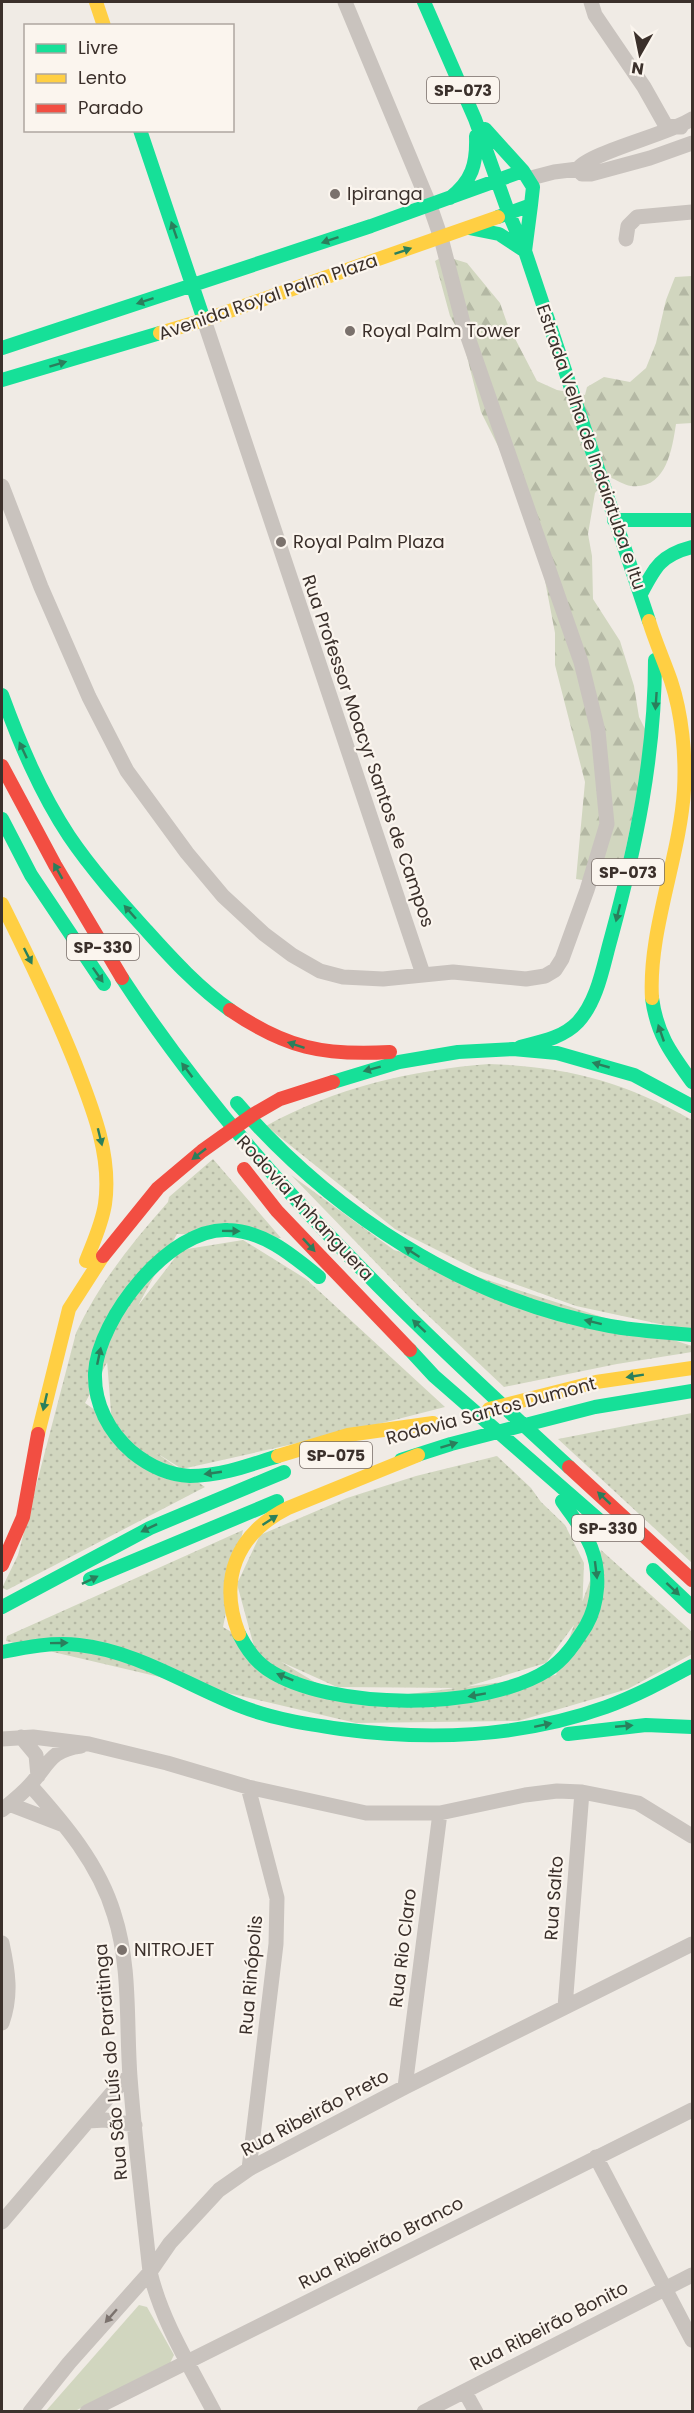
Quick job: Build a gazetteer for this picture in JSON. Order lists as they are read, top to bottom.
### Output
{
  "streets": {
    "main road": [
      "SP-073",
      "Avenida Royal Palm Plaza",
      "Estrada Velha de Indaiatuba e Itu",
      "Rua Professor Moacyr Santos de Campos",
      "SP-330",
      "Rodovia Anhanguera",
      "Rodovia Santos Dumont",
      "SP-075"
    ],
    "street": [
      "Rua Salto",
      "Rua Rio Claro",
      "Rua Rinópolis",
      "Rua São Luís do Paraitinga",
      "Rua Ribeirão Preto",
      "Rua Ribeirão Branco",
      "Rua Ribeirão Bonito"
    ]
  },
  "crossings": [
    ["SP-073", "Avenida Royal Palm Plaza"],
    ["SP-073", "Estrada Velha de Indaiatuba e Itu"],
    ["Avenida Royal Palm Plaza", "Rua Professor Moacyr Santos de Campos"],
    ["Rua Salto", "Rua Ribeirão Preto"],
    ["Rua Rio Claro", "Rua Ribeirão Preto"],
    ["Rua Rinópolis", "Rua Ribeirão Preto"],
    ["Rua São Luís do Paraitinga", "Rua Ribeirão Preto"],
    ["Rua São Luís do Paraitinga", "Rua Ribeirão Branco"]
  ],
  "places": [
    "Ipiranga",
    "Royal Palm Tower",
    "Royal Palm Plaza",
    "NITROJET"
  ],
  "legend": ["Livre", "Lento", "Parado"],
  "north": "bottom"
}
